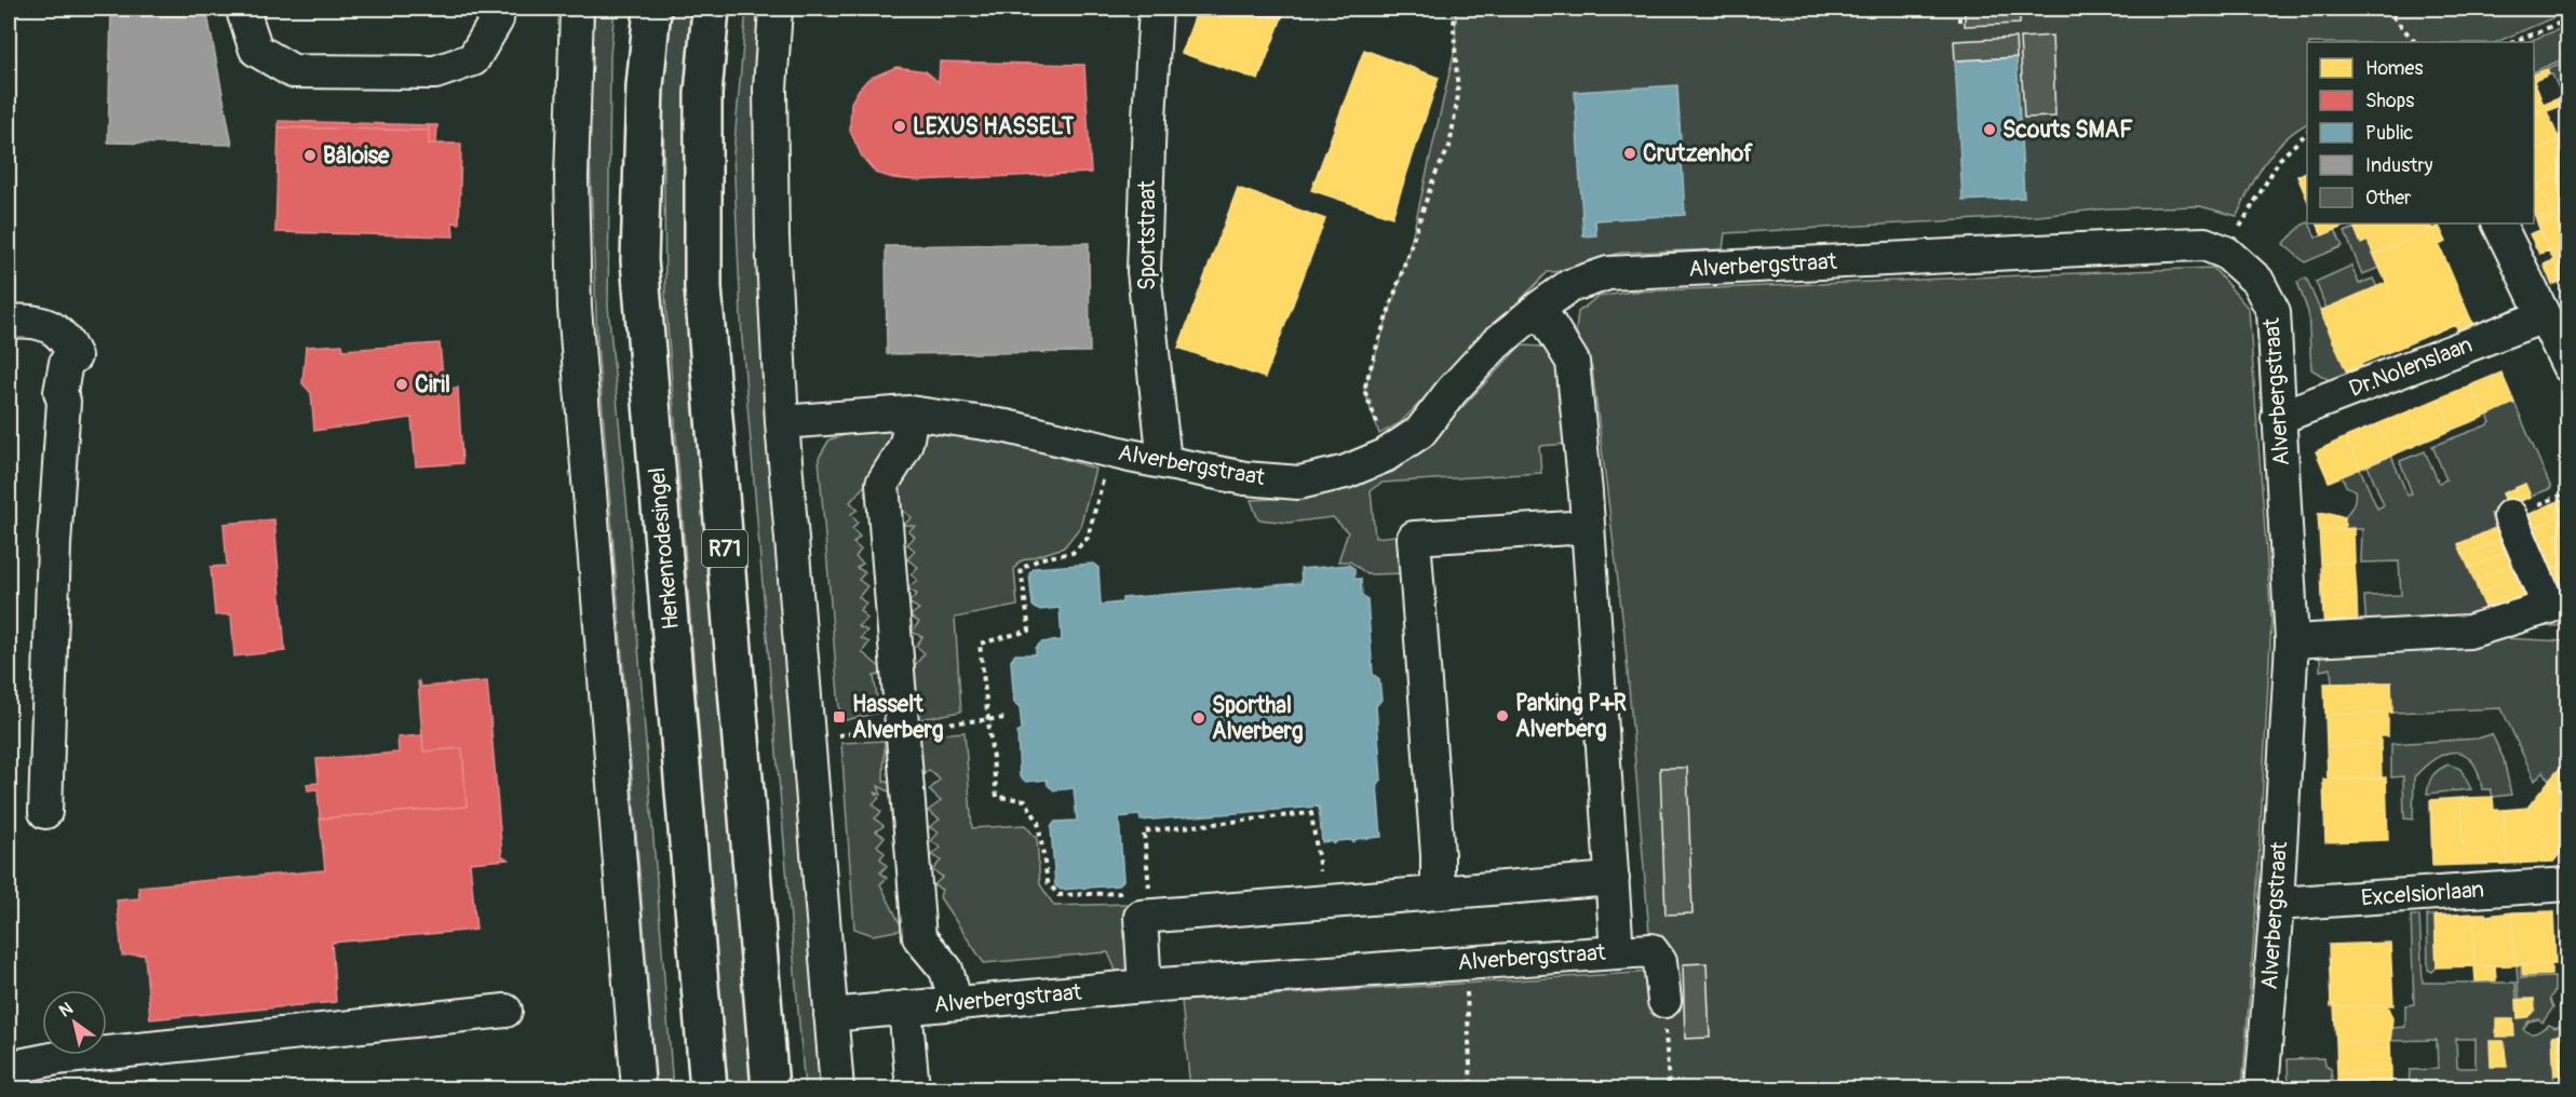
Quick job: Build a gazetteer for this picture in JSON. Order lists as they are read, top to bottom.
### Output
{
  "streets": {
    "highway": ["Herkenrodesingel", "R71"],
    "street": [
      "Sportstraat",
      "Alverbergstraat",
      "Dr.Nolenslaan",
      "Excelsiorlaan"
    ]
  },
  "crossings": [
    ["Sportstraat", "Alverbergstraat"],
    ["Alverbergstraat", "Dr.Nolenslaan"],
    ["Alverbergstraat", "Excelsiorlaan"]
  ],
  "places": {
    "other": [
      "LEXUS HASSELT",
      "Scouts SMAF",
      "Crutzenhof",
      "Bâloise",
      "Ciril",
      "Parking P+R Alverberg",
      "Sporthal Alverberg"
    ],
    "transit": ["Hasselt Alverberg"]
  },
  "legend": [
    "Homes",
    "Shops",
    "Public",
    "Industry",
    "Other"
  ],
  "north": "top left"
}
